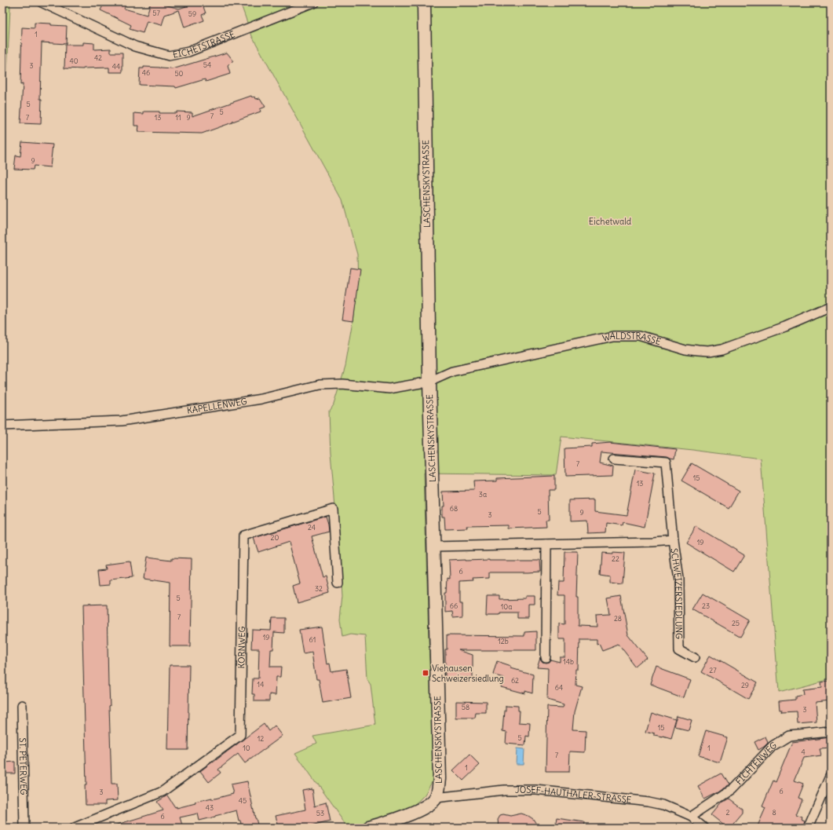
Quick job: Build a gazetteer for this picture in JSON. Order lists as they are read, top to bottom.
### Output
{
  "streets": {
    "street": [
      "EICHETSTRASSE",
      "LASCHENSKYSTRASSE",
      "WALDSTRASSE",
      "KAPELLENWEG",
      "SCHWEIZERSIEDLUNG",
      "KORNWEG",
      "FICHTENWEG",
      "ST. PETERWEG",
      "JOSEF-HAUTHALER-STRASSE"
    ]
  },
  "crossings": [
    ["LASCHENSKYSTRASSE", "WALDSTRASSE"],
    ["LASCHENSKYSTRASSE", "KAPELLENWEG"],
    ["LASCHENSKYSTRASSE", "SCHWEIZERSIEDLUNG"],
    ["LASCHENSKYSTRASSE", "JOSEF-HAUTHALER-STRASSE"],
    ["WALDSTRASSE", "KAPELLENWEG"],
    ["FICHTENWEG", "JOSEF-HAUTHALER-STRASSE"]
  ],
  "parks": ["Eichetwald"],
  "places": {
    "transit": ["Viehausen Schweizersiedlung"]
  },
  "house_numbers": [
    "57",
    "59",
    "1",
    "42",
    "40",
    "54",
    "3",
    "44",
    "46",
    "50",
    "5",
    "5",
    "7",
    "7",
    "13",
    "11",
    "9",
    "9",
    "7",
    "15",
    "13",
    "3a",
    "68",
    "5",
    "9",
    "3",
    "24",
    "20",
    "19",
    "22",
    "6",
    "32",
    "5",
    "66",
    "23",
    "10a",
    "7",
    "28",
    "25",
    "19",
    "61",
    "12b",
    "14b",
    "27",
    "62",
    "14",
    "29",
    "64",
    "58",
    "3",
    "15",
    "5",
    "12",
    "10",
    "1",
    "4",
    "7",
    "1",
    "6",
    "3",
    "45",
    "43",
    "2",
    "8",
    "53",
    "6"
  ]
}
